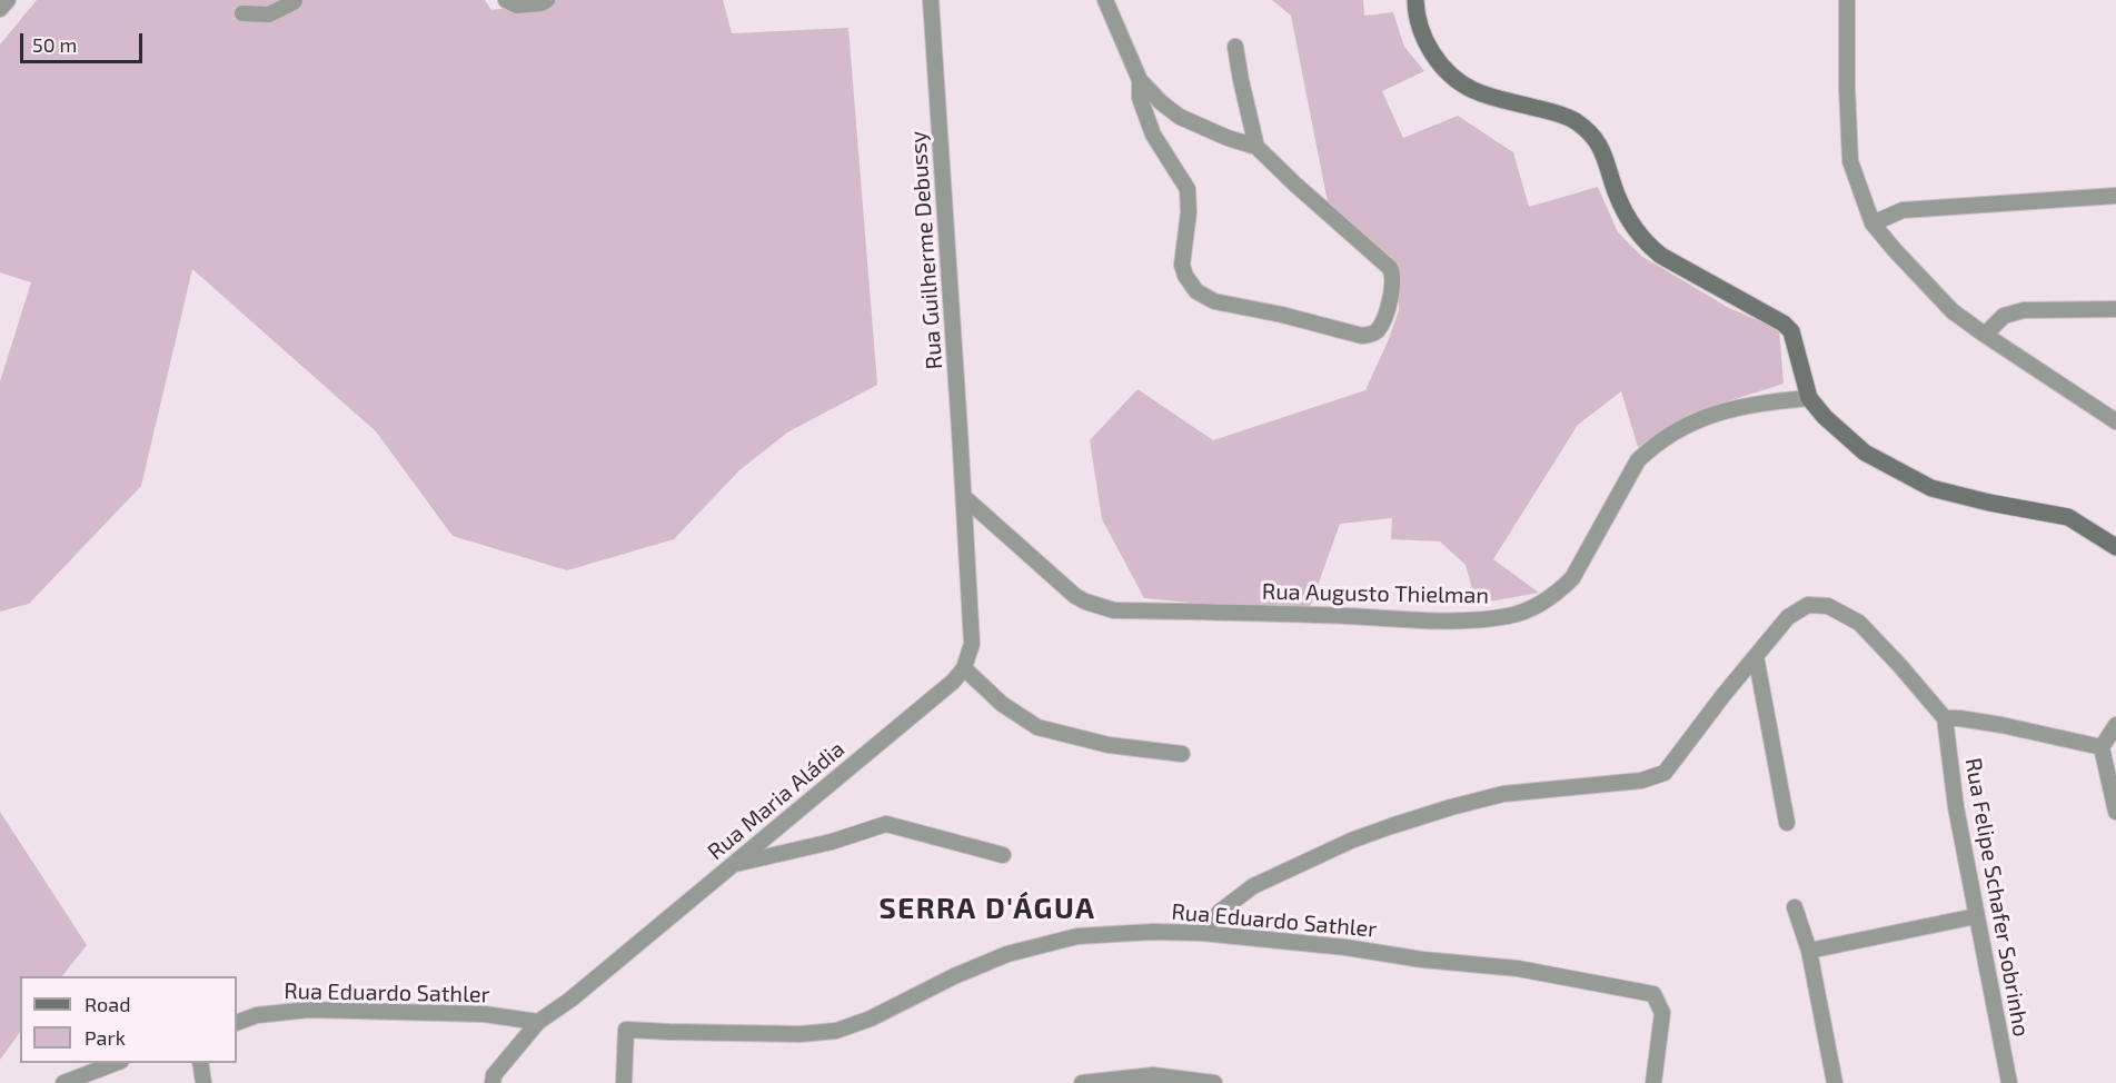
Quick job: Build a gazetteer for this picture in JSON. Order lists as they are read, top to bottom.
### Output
{
  "streets": {
    "street": [
      "Rua Guilherme Debussy",
      "Rua Augusto Thielman",
      "Rua Maria Aládia",
      "Rua Felipe Schafer Sobrinho",
      "Rua Eduardo Sathler"
    ]
  },
  "crossings": [
    ["Rua Guilherme Debussy", "Rua Augusto Thielman"],
    ["Rua Maria Aládia", "Rua Eduardo Sathler"]
  ],
  "districts": ["SERRA D'ÁGUA"],
  "legend": ["Road", "Park"],
  "scale_bar": "50 m"
}
